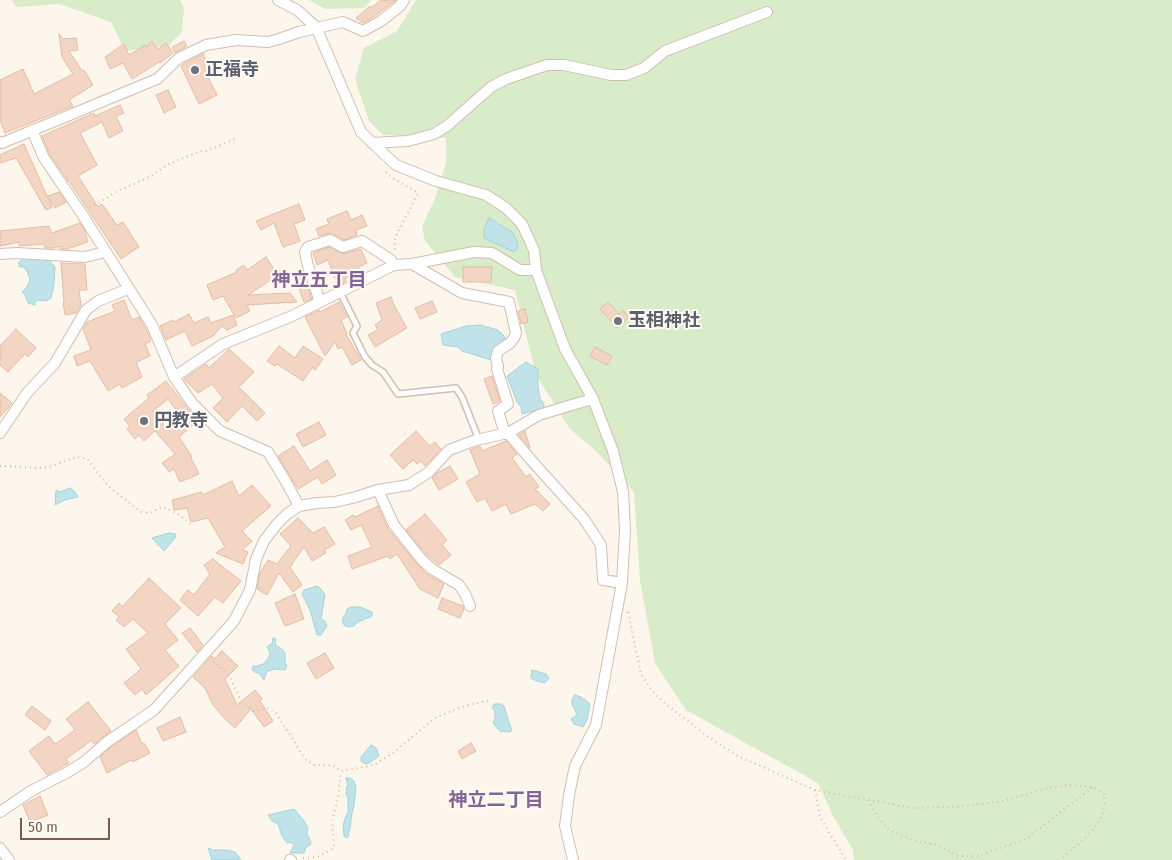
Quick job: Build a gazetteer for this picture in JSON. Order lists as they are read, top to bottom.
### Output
{
  "districts": ["神立五丁目", "神立二丁目"],
  "places": ["正福寺", "玉相神社", "円教寺"],
  "scale_bar": "50 m"
}
